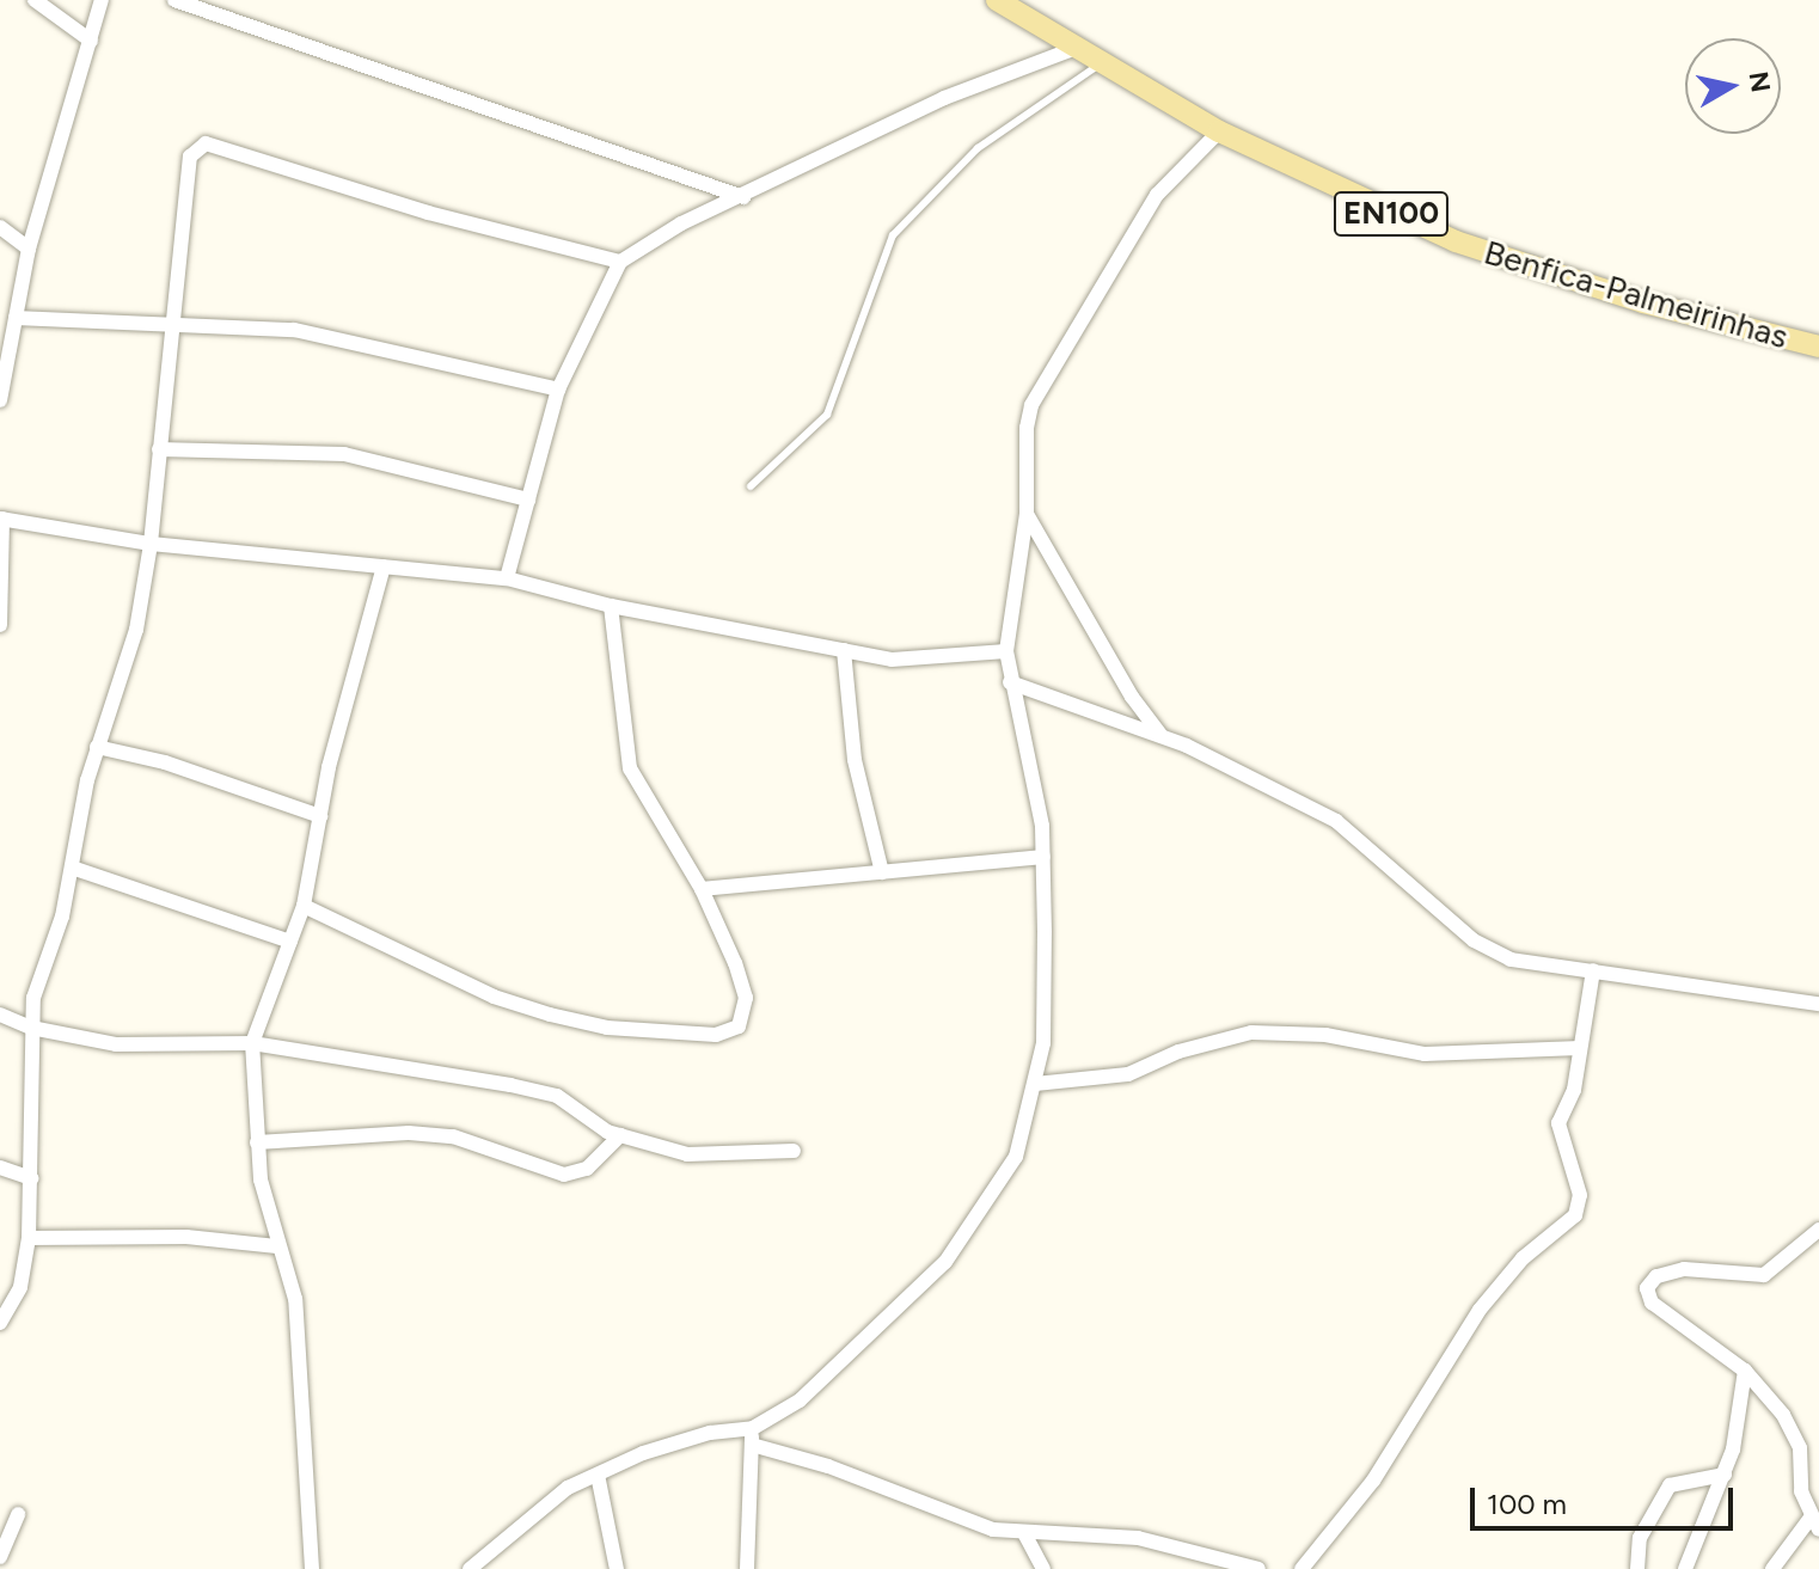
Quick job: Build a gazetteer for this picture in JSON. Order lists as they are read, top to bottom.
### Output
{
  "streets": {
    "main road": ["EN100", "Benfica-Palmeirinhas"]
  },
  "scale_bar": "100 m",
  "north": "right"
}
